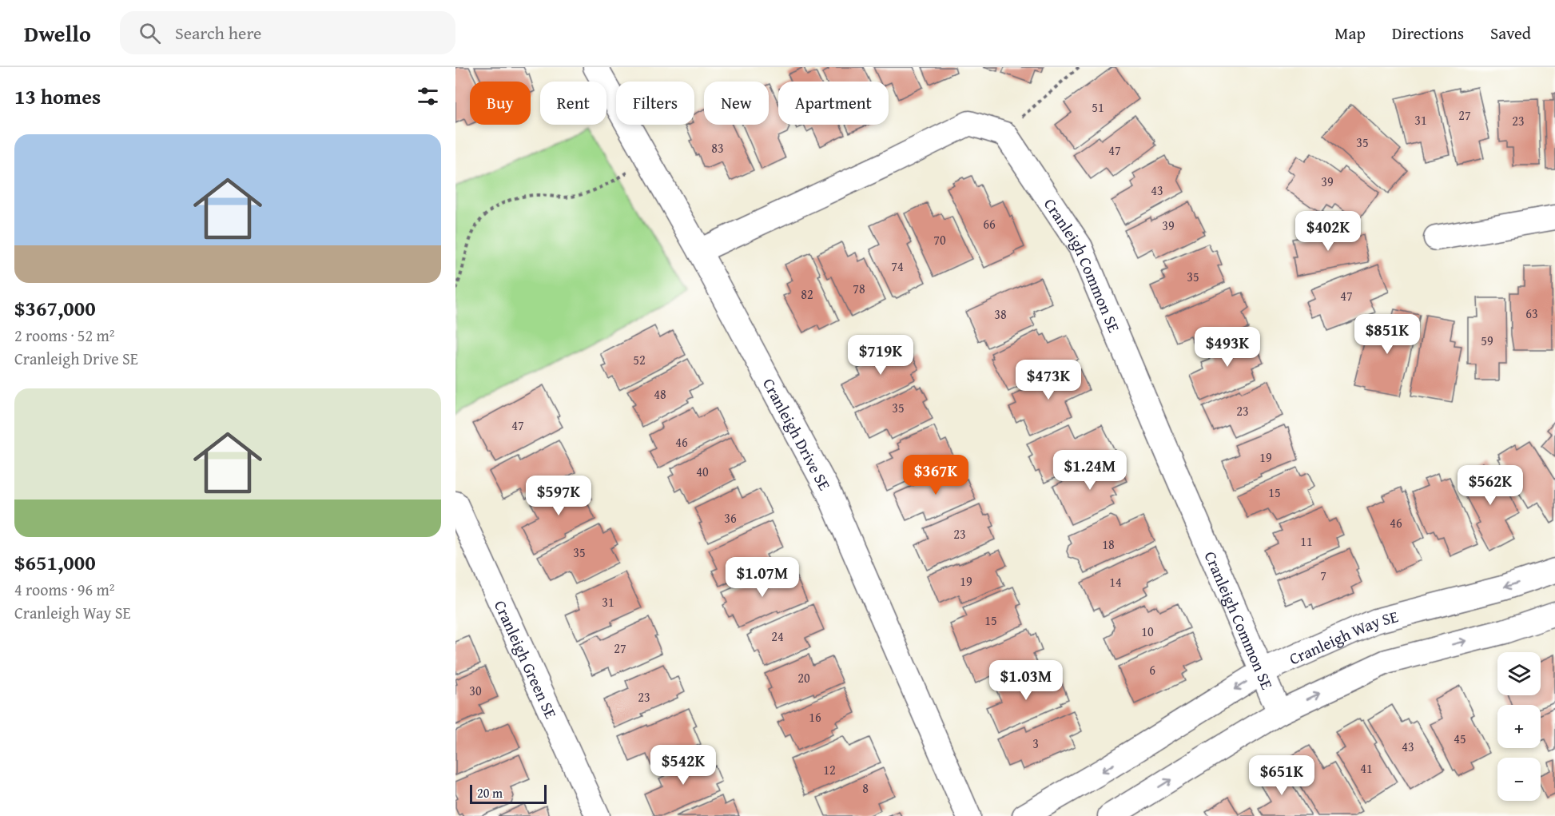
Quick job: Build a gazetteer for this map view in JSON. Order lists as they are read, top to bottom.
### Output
{
  "streets": {
    "street": [
      "Cranleigh Common SE",
      "Cranleigh Drive SE",
      "Cranleigh Way SE",
      "Cranleigh Green SE"
    ]
  },
  "crossings": [
    ["Cranleigh Common SE", "Cranleigh Drive SE"],
    ["Cranleigh Common SE", "Cranleigh Way SE"]
  ],
  "house_numbers": [
    "51",
    "27",
    "31",
    "23",
    "35",
    "83",
    "47",
    "39",
    "43",
    "66",
    "39",
    "70",
    "74",
    "35",
    "78",
    "82",
    "47",
    "63",
    "38",
    "59",
    "52",
    "48",
    "35",
    "23",
    "47",
    "46",
    "19",
    "40",
    "15",
    "36",
    "46",
    "23",
    "11",
    "18",
    "35",
    "7",
    "19",
    "14",
    "31",
    "15",
    "10",
    "24",
    "27",
    "6",
    "20",
    "30",
    "23",
    "16",
    "45",
    "3",
    "43",
    "41",
    "12",
    "8"
  ],
  "scale_bar": "20 m",
  "page": {
    "header": "Dwello",
    "search": "Search here",
    "nav": ["Map", "Directions", "Saved"],
    "heading": "13 homes",
    "chip": [
      "Buy",
      "Rent",
      "Filters",
      "New",
      "Apartment"
    ],
    "list": [
      {
        "name": "$367,000",
        "note": "2 rooms · 52 m² · Cranleigh Drive SE"
      },
      {
        "name": "$651,000",
        "note": "4 rooms · 96 m² · Cranleigh Way SE"
      }
    ],
    "price": [
      "$402K",
      "$851K",
      "$493K",
      "$719K",
      "$473K",
      "$1.24M",
      "$367K",
      "$562K",
      "$597K",
      "$1.07M",
      "$1.03M",
      "$542K",
      "$651K"
    ],
    "map_buttons": ["+", "−"],
    "scale": "20 m"
  }
}
